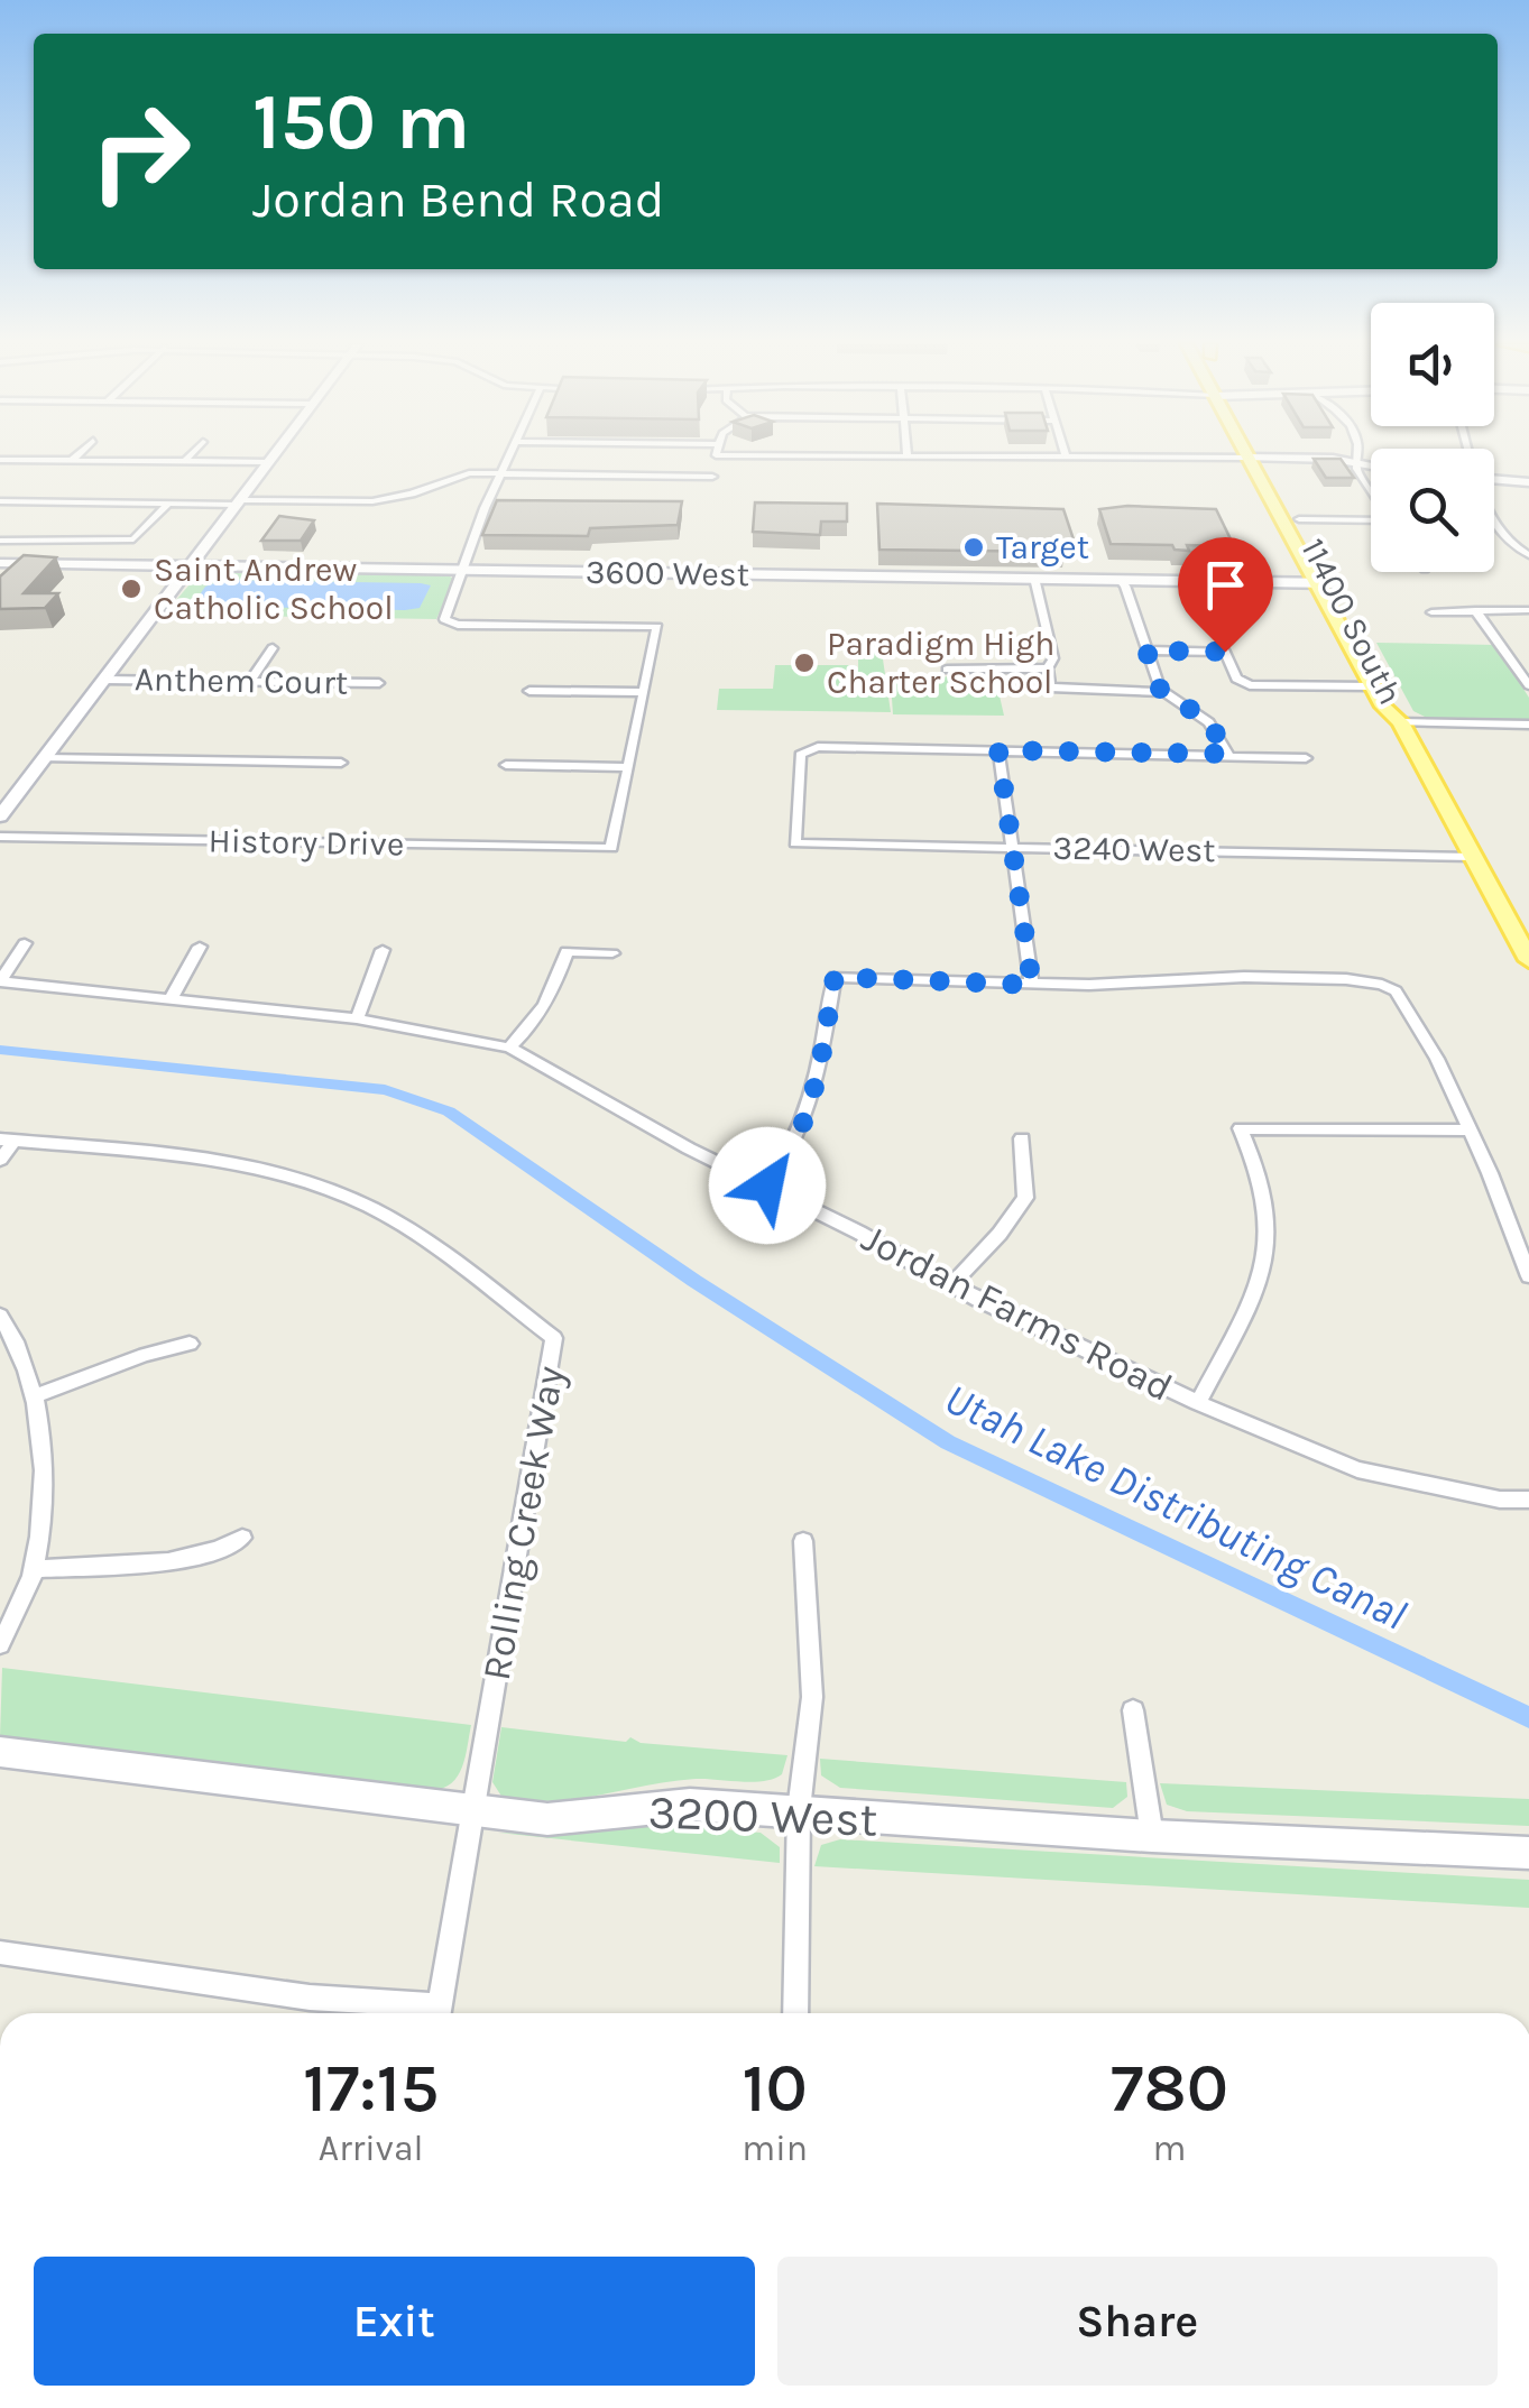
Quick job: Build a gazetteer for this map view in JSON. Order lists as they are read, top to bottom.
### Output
{
  "streets": {
    "main road": ["3600 West", "11400 South", "3200 West"],
    "street": [
      "Anthem Court",
      "History Drive",
      "3240 West",
      "Jordan Farms Road",
      "Rolling Creek Way"
    ]
  },
  "crossings": [
    ["3600 West", "11400 South"],
    ["11400 South", "3240 West"],
    ["Rolling Creek Way", "3200 West"]
  ],
  "water": ["Utah Lake Distributing Canal"],
  "places": ["Target", "Saint Andrew Catholic School", "Paradigm High Charter School"],
  "page": {
    "turn": ["150 m", "Jordan Bend Road"],
    "eta": [
      "17:15",
      "Arrival",
      "10",
      "min",
      "780",
      "m"
    ],
    "buttons": ["Exit", "Share"]
  }
}
